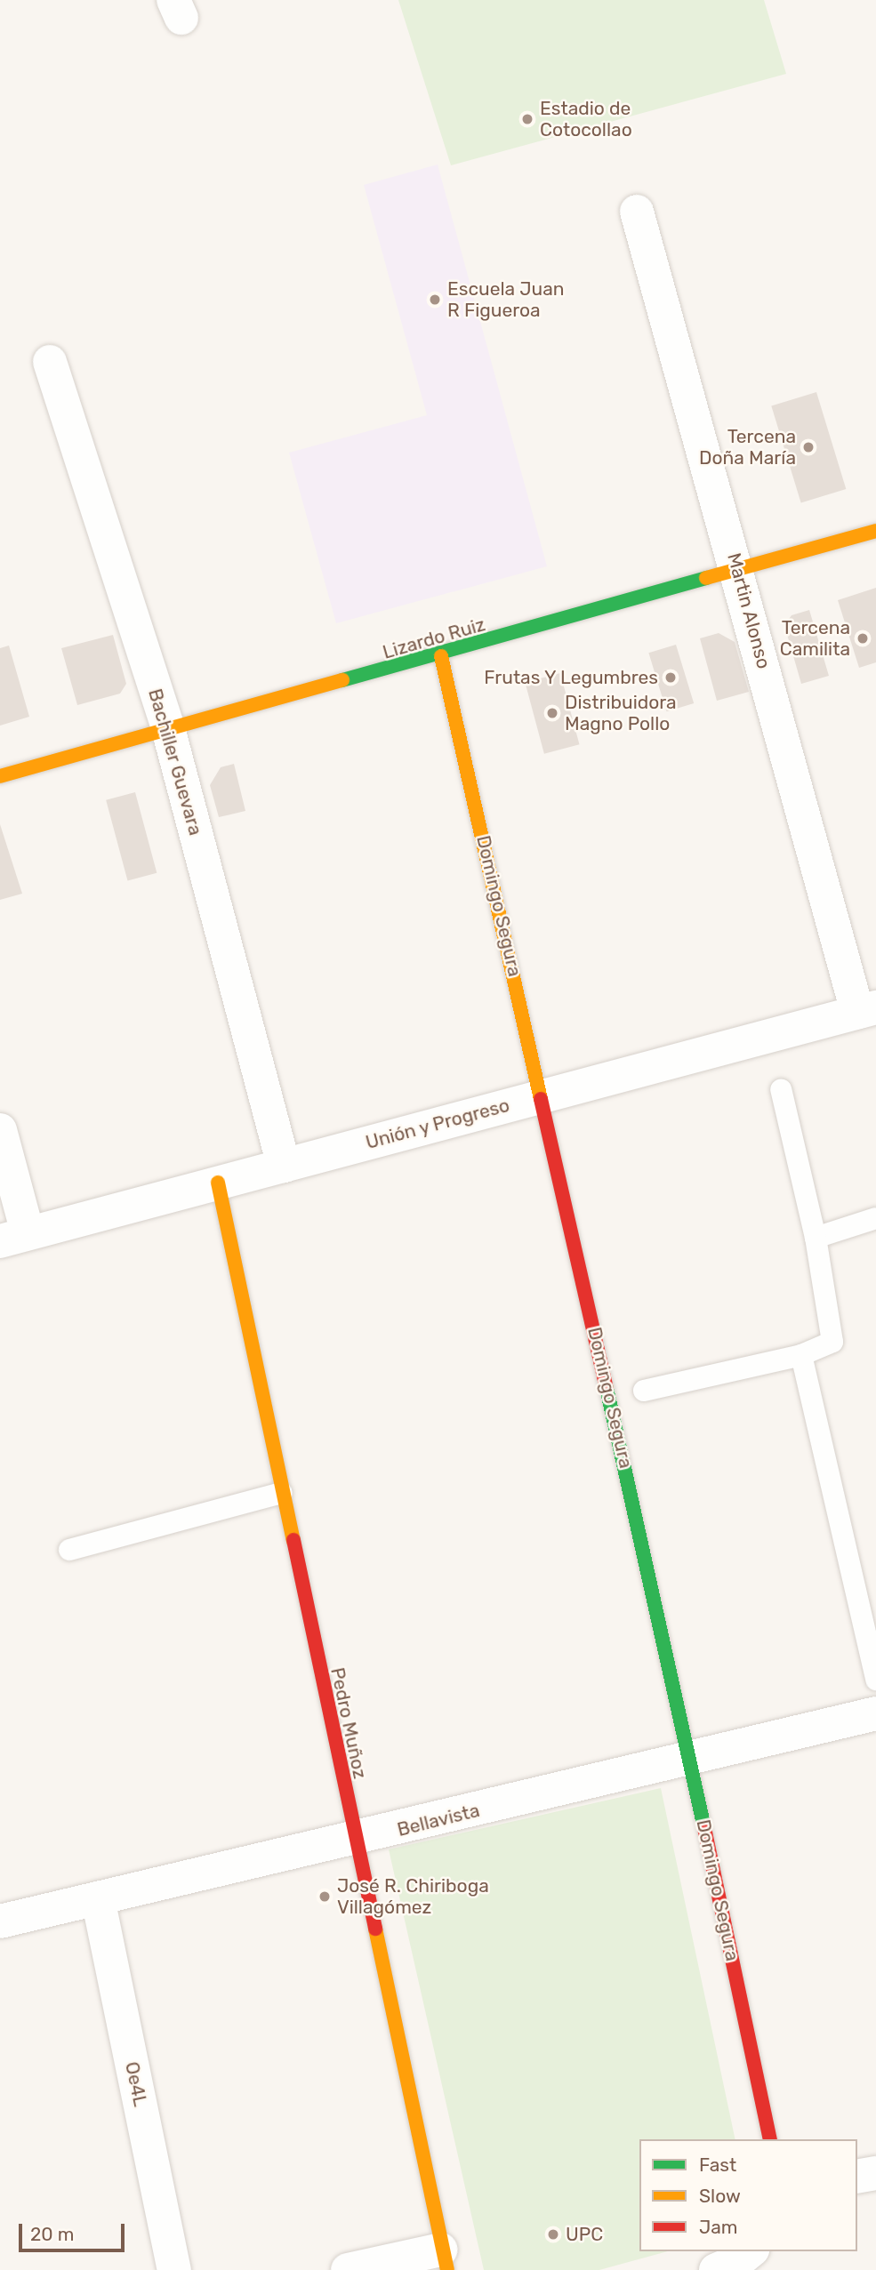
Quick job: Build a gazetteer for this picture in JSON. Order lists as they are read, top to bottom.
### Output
{
  "streets": {
    "street": [
      "Martin Alonso",
      "Lizardo Ruiz",
      "Bachiller Guevara",
      "Domingo Segura",
      "Unión y Progreso",
      "Pedro Muñoz",
      "Bellavista",
      "Oe4L"
    ]
  },
  "crossings": [
    ["Martin Alonso", "Lizardo Ruiz"],
    ["Martin Alonso", "Unión y Progreso"],
    ["Lizardo Ruiz", "Bachiller Guevara"],
    ["Lizardo Ruiz", "Domingo Segura"],
    ["Bachiller Guevara", "Unión y Progreso"],
    ["Domingo Segura", "Unión y Progreso"],
    ["Domingo Segura", "Bellavista"],
    ["Unión y Progreso", "Pedro Muñoz"],
    ["Pedro Muñoz", "Bellavista"],
    ["Bellavista", "Oe4L"]
  ],
  "places": [
    "Estadio de Cotocollao",
    "Escuela Juan R Figueroa",
    "Tercena Doña María",
    "Tercena Camilita",
    "Frutas Y Legumbres",
    "Distribuidora Magno Pollo",
    "José R. Chiriboga Villagómez",
    "UPC"
  ],
  "legend": ["Fast", "Slow", "Jam"],
  "scale_bar": "20 m"
}
